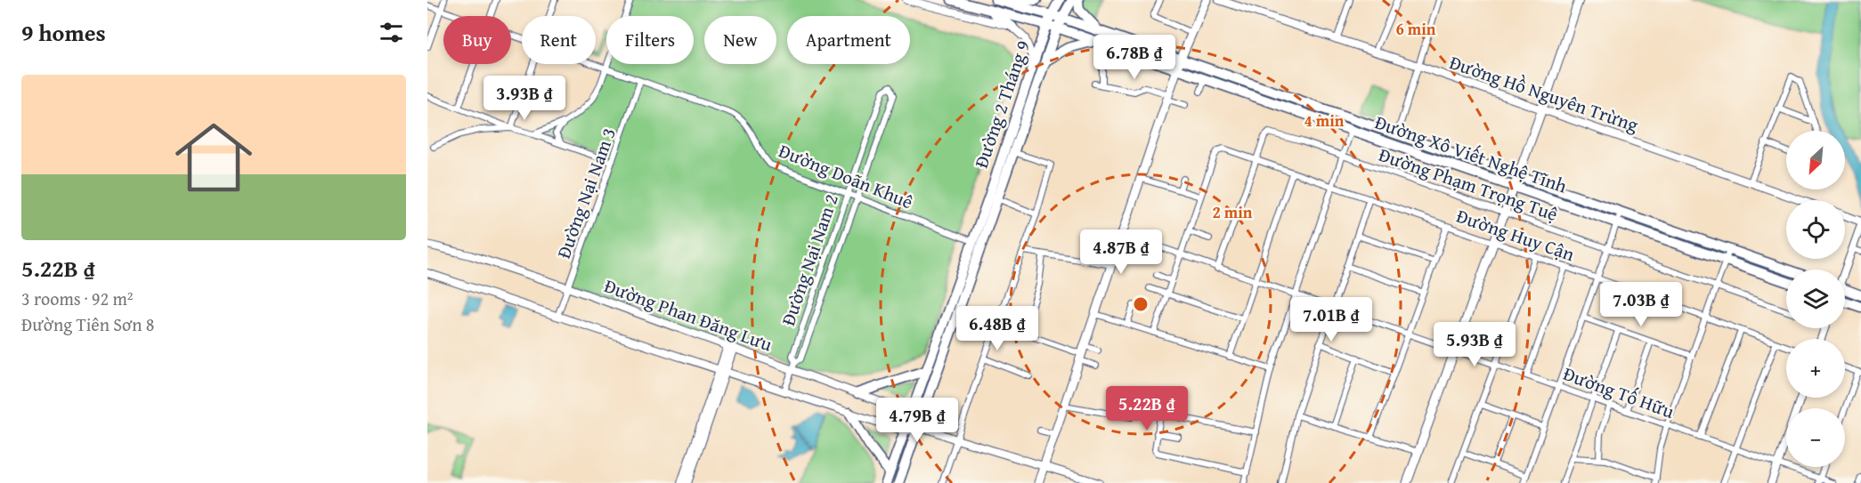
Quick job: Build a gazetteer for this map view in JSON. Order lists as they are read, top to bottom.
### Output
{
  "streets": {
    "main road": ["Đường 2 Tháng 9", "Đường Xô Viết Nghệ Tĩnh"],
    "street": [
      "Đường Hồ Nguyên Trừng",
      "Đường Doãn Khuê",
      "Đường Phạm Trọng Tuệ",
      "Đường Nại Nam 3",
      "Đường Huy Cận",
      "Đường Nại Nam 2",
      "Đường Phan Đăng Lưu",
      "Đường Tố Hữu"
    ]
  },
  "crossings": [
    ["Đường 2 Tháng 9", "Đường Xô Viết Nghệ Tĩnh"],
    ["Đường 2 Tháng 9", "Đường Doãn Khuê"],
    ["Đường 2 Tháng 9", "Đường Phan Đăng Lưu"],
    ["Đường Doãn Khuê", "Đường Nại Nam 3"],
    ["Đường Doãn Khuê", "Đường Nại Nam 2"],
    ["Đường Phạm Trọng Tuệ", "Đường Huy Cận"],
    ["Đường Phạm Trọng Tuệ", "Đường Tố Hữu"],
    ["Đường Nại Nam 3", "Đường Phan Đăng Lưu"],
    ["Đường Nại Nam 2", "Đường Phan Đăng Lưu"]
  ],
  "north": "bottom left",
  "page": {
    "heading": "9 homes",
    "chip": [
      "Buy",
      "Rent",
      "Filters",
      "New",
      "Apartment"
    ],
    "price": [
      "6.78B ₫",
      "3.93B ₫",
      "4.87B ₫",
      "7.03B ₫",
      "7.01B ₫",
      "6.48B ₫",
      "5.93B ₫",
      "5.22B ₫",
      "4.79B ₫"
    ],
    "list": [
      {
        "name": "5.22B ₫",
        "note": "3 rooms · 92 m² · Đường Tiên Sơn 8"
      }
    ],
    "map_buttons": ["+", "−"]
  },
  "rings": ["6 min", "4 min", "2 min"]
}
